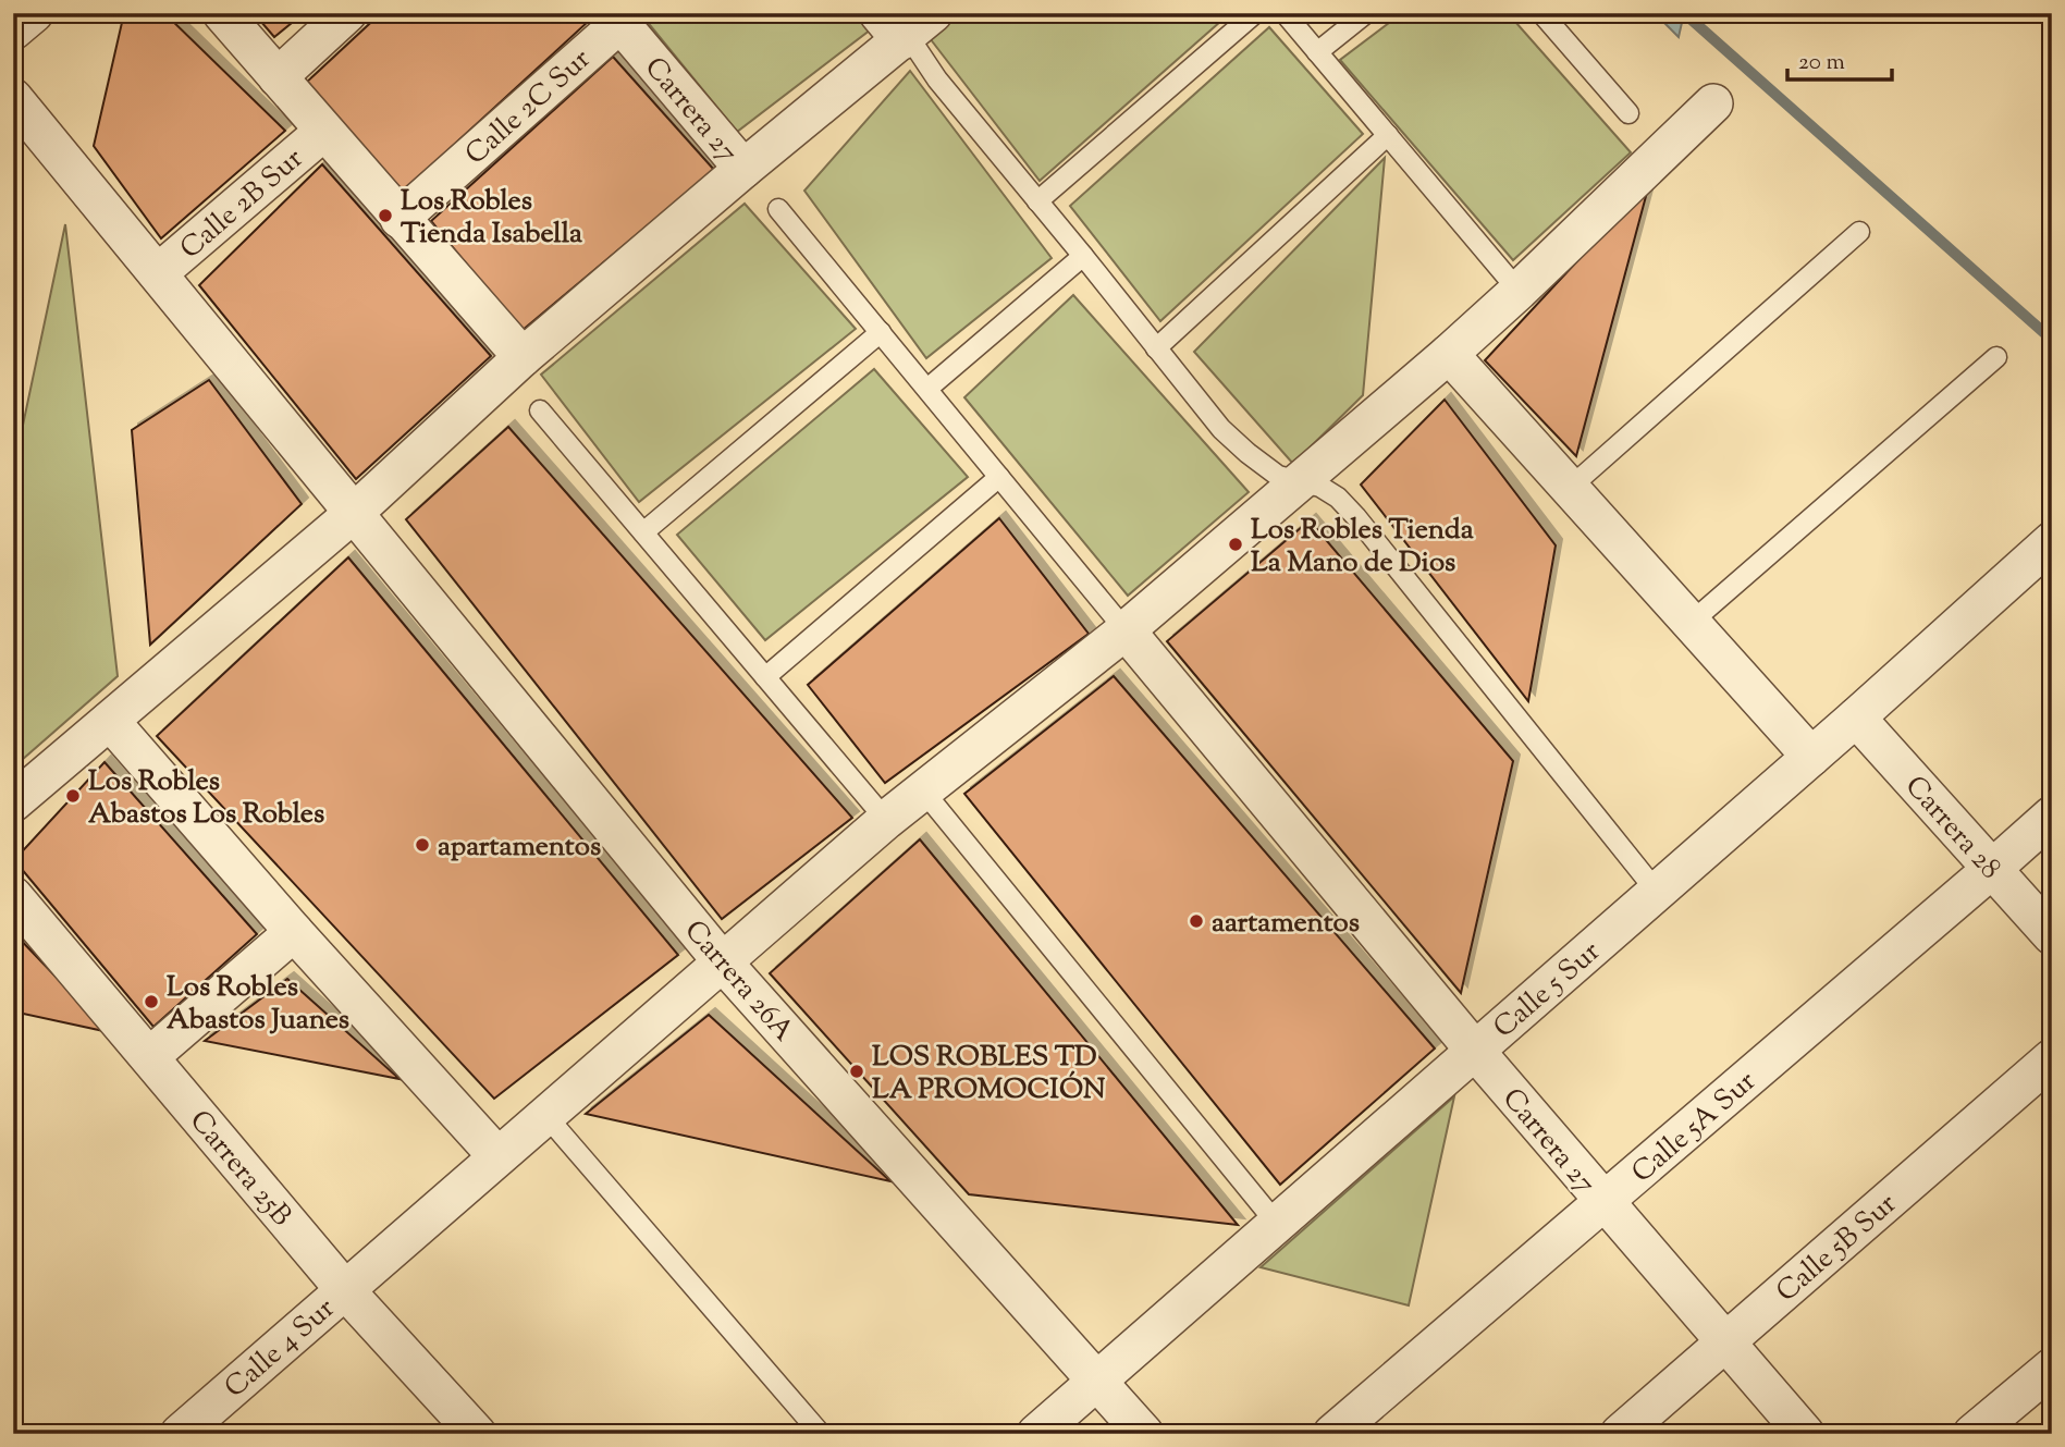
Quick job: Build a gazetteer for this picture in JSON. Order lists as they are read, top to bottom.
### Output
{
  "streets": {
    "street": [
      "Calle 2C Sur",
      "Carrera 27",
      "Calle 2B Sur",
      "Carrera 28",
      "Carrera 26A",
      "Calle 5 Sur",
      "Calle 5A Sur",
      "Carrera 25B",
      "Calle 5B Sur",
      "Calle 4 Sur"
    ]
  },
  "crossings": [
    ["Calle 2C Sur", "Carrera 27"],
    ["Carrera 27", "Calle 5 Sur"],
    ["Carrera 27", "Calle 5A Sur"],
    ["Carrera 27", "Calle 5B Sur"],
    ["Carrera 27", "Calle 4 Sur"],
    ["Calle 2B Sur", "Carrera 26A"],
    ["Carrera 28", "Calle 5 Sur"],
    ["Carrera 28", "Calle 5A Sur"],
    ["Carrera 26A", "Calle 5 Sur"],
    ["Carrera 26A", "Calle 4 Sur"],
    ["Carrera 25B", "Calle 4 Sur"]
  ],
  "places": [
    "Los Robles Tienda Isabella",
    "Los Robles Tienda La Mano de Dios",
    "Los Robles Abastos Los Robles",
    "apartamentos",
    "aartamentos",
    "Los Robles Abastos Juanes",
    "LOS ROBLES TD LA PROMOCIÓN"
  ],
  "scale_bar": "20 m"
}
